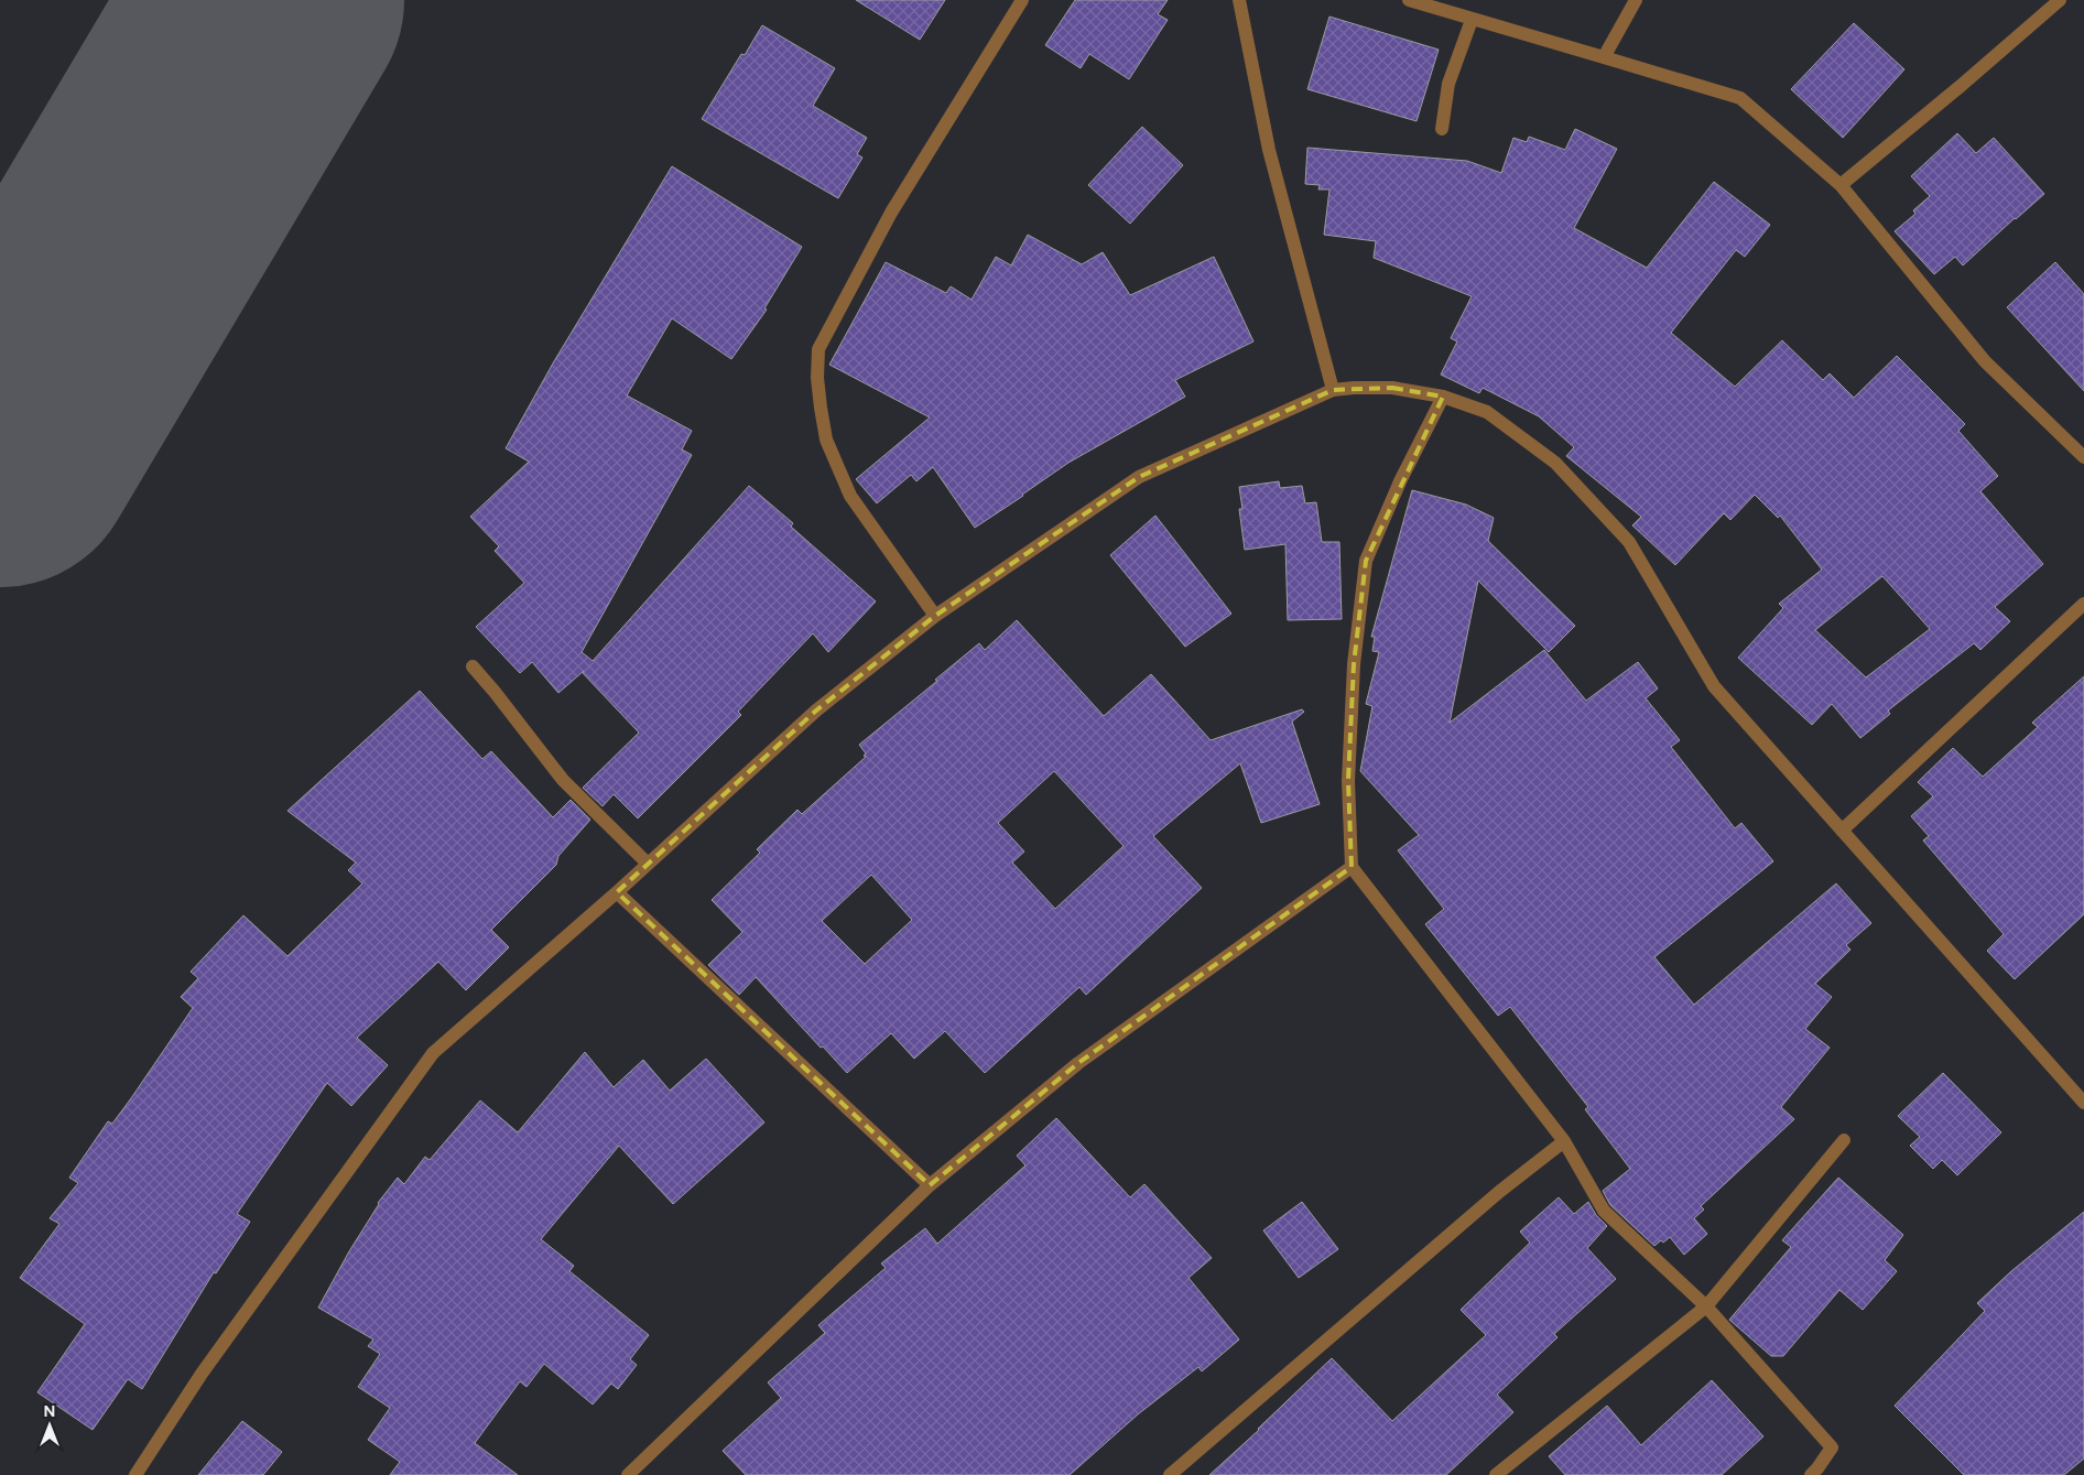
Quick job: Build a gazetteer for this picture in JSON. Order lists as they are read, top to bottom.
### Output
{
  "north": "top"
}
